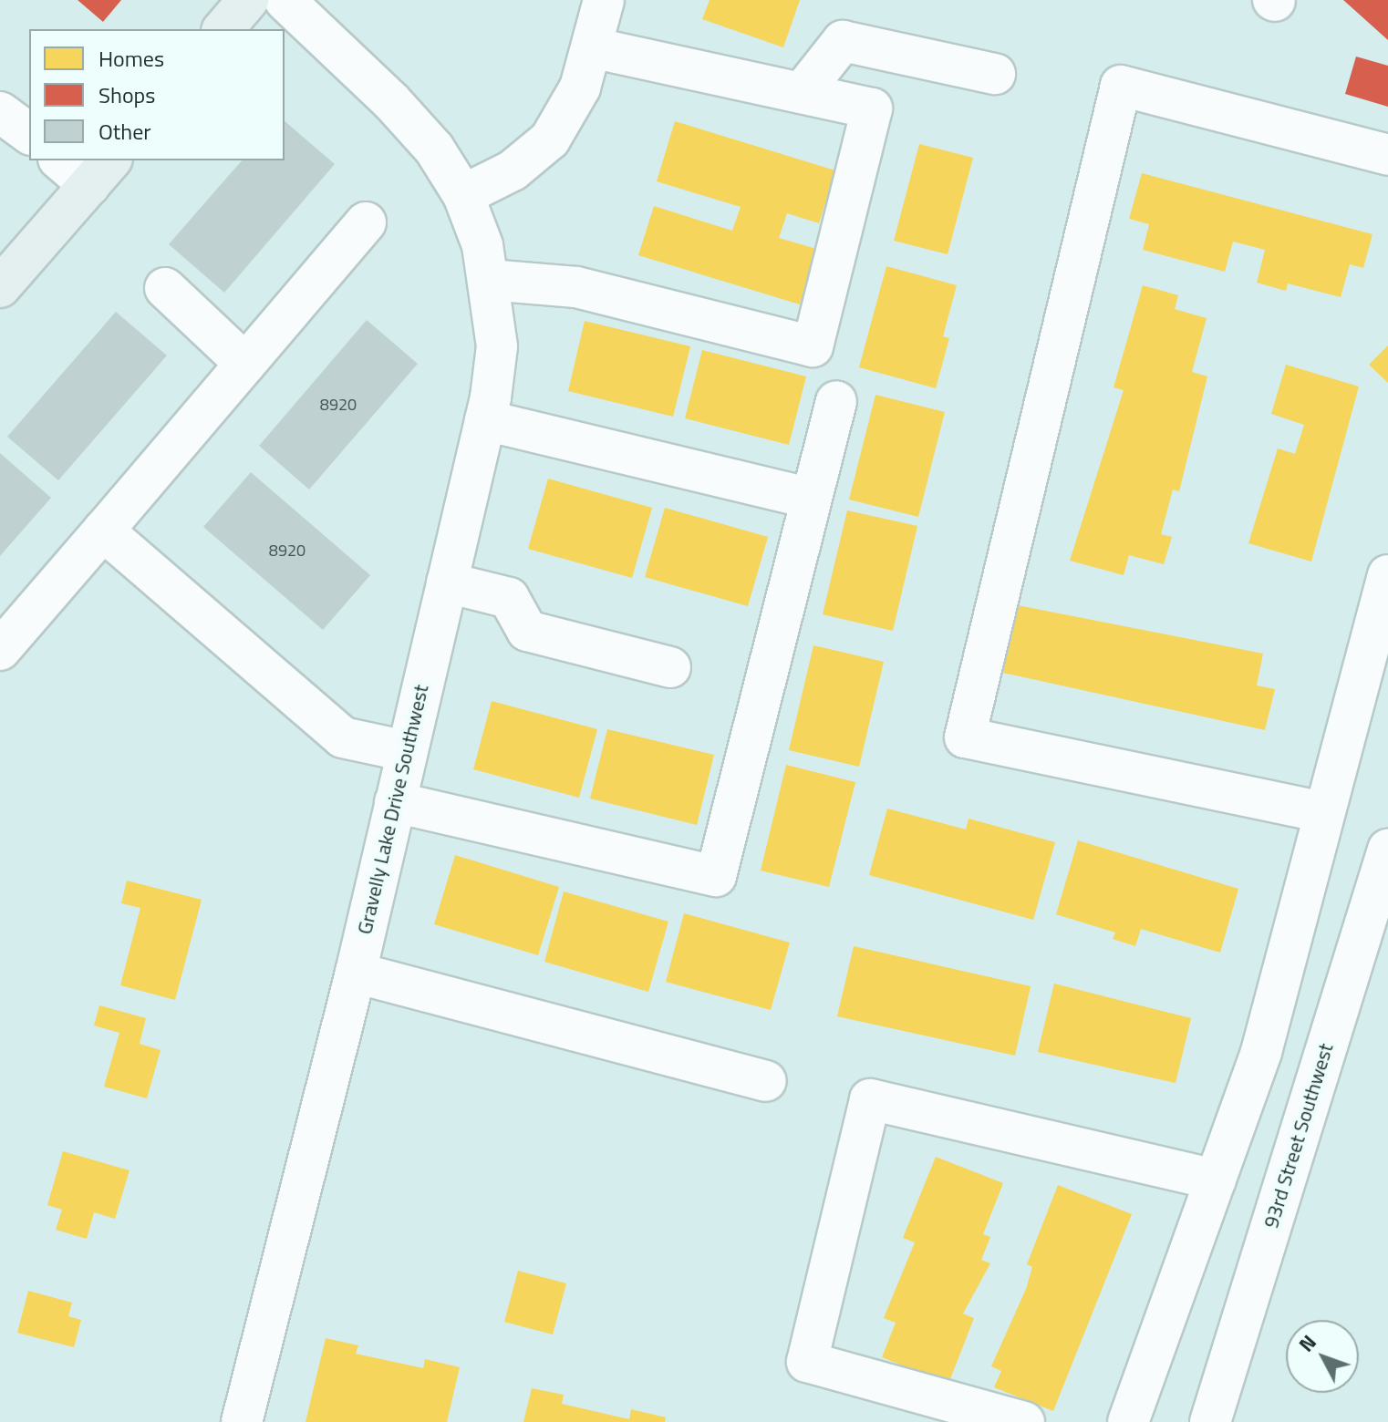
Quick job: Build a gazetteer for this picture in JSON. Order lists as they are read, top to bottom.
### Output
{
  "streets": {
    "street": ["Gravelly Lake Drive Southwest", "93rd Street Southwest"]
  },
  "house_numbers": ["8920", "8920"],
  "legend": ["Homes", "Shops", "Other"],
  "north": "top left"
}
